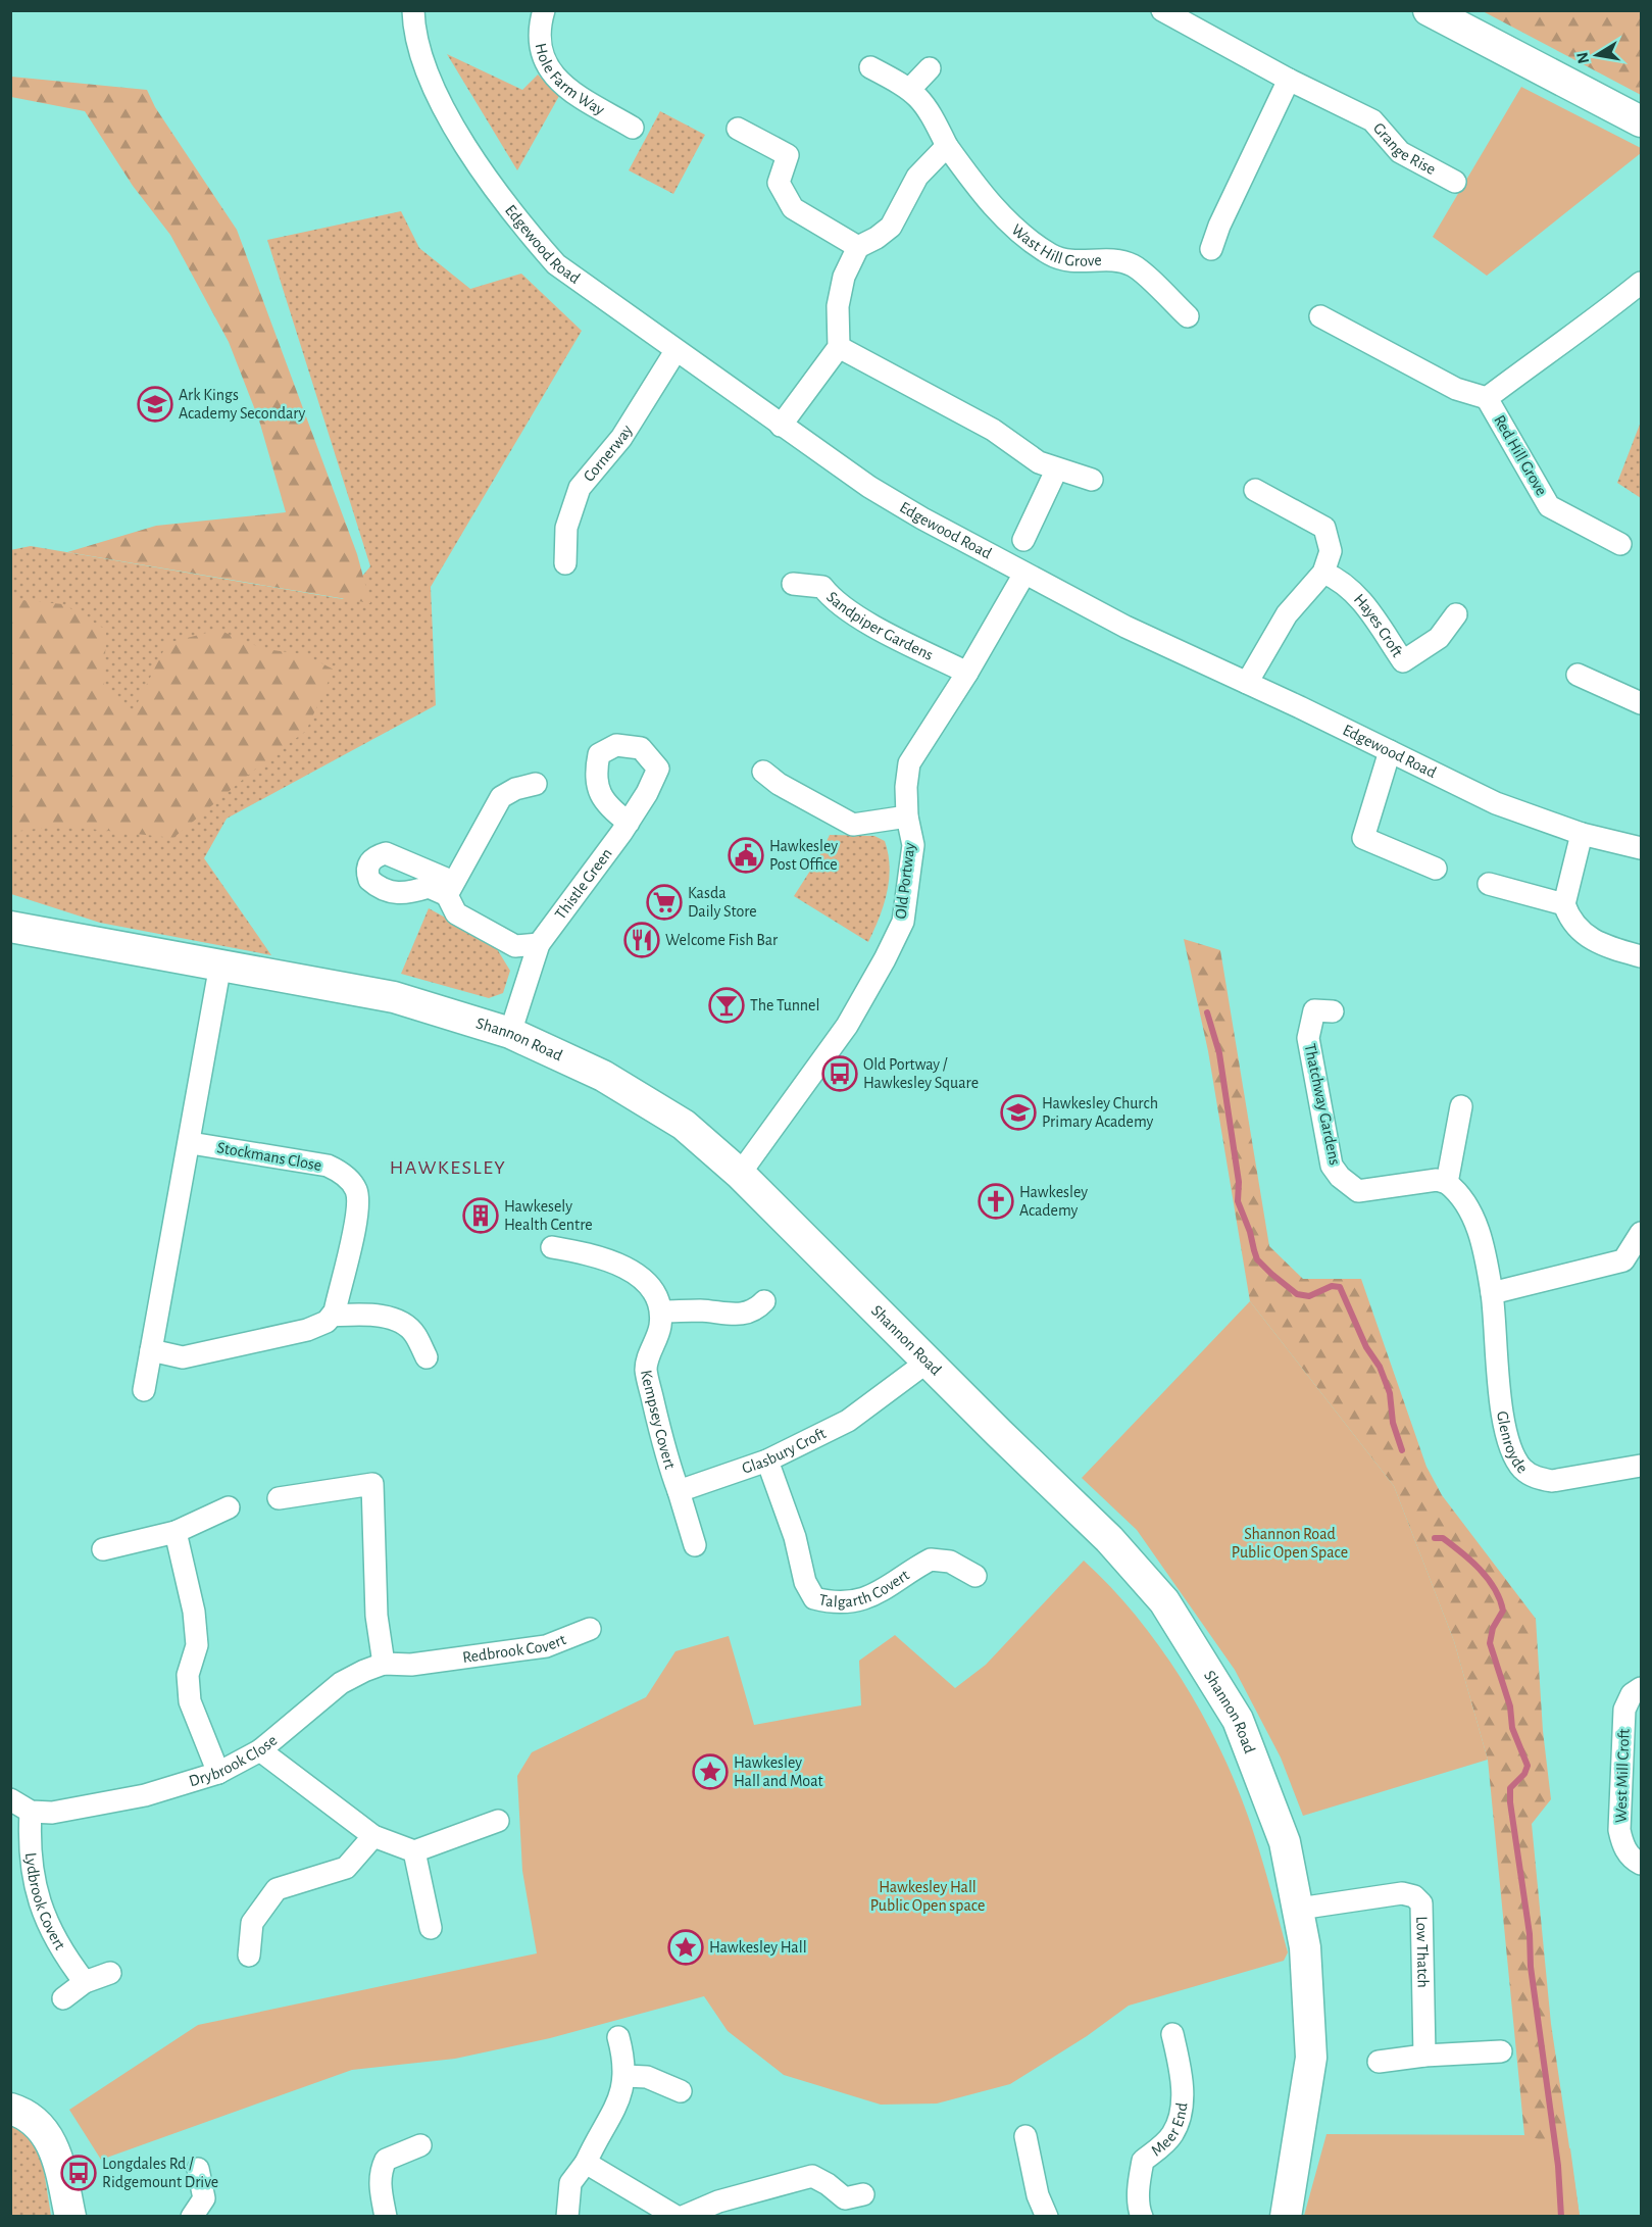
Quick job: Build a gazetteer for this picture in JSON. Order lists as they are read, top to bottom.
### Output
{
  "streets": {
    "street": [
      "Hole Farm Way",
      "Grange Rise",
      "Wast Hill Grove",
      "Edgewood Road",
      "Cornerway",
      "Red Hill Grove",
      "Sandpiper Gardens",
      "Hayes Croft",
      "Old Portway",
      "Thistle Green",
      "Shannon Road",
      "Thatchway Gardens",
      "Stockmans Close",
      "Kempsey Covert",
      "Glenroyde",
      "Glasbury Croft",
      "Talgarth Covert",
      "Redbrook Covert",
      "Drybrook Close",
      "West Mill Croft",
      "Lydbrook Covert",
      "Low Thatch",
      "Meer End"
    ]
  },
  "crossings": [
    ["Edgewood Road", "Cornerway"],
    ["Edgewood Road", "Old Portway"],
    ["Sandpiper Gardens", "Old Portway"],
    ["Old Portway", "Shannon Road"],
    ["Thistle Green", "Shannon Road"],
    ["Shannon Road", "Glasbury Croft"],
    ["Shannon Road", "Low Thatch"],
    ["Kempsey Covert", "Glasbury Croft"],
    ["Glasbury Croft", "Talgarth Covert"],
    ["Redbrook Covert", "Drybrook Close"],
    ["Drybrook Close", "Lydbrook Covert"]
  ],
  "districts": ["HAWKESLEY"],
  "parks": ["Shannon Road Public Open Space", "Hawkesley Hall Public Open space"],
  "places": {
    "school or university": ["Ark Kings Academy Secondary", "Hawkesley Church Primary Academy"],
    "public building": ["Hawkesley Post Office"],
    "supermarket": ["Kasda Daily Store"],
    "restaurant": ["Welcome Fish Bar"],
    "bar": ["The Tunnel"],
    "bus stop": ["Old Portway / Hawkesley Square", "Longdales Rd / Ridgemount Drive"],
    "church": ["Hawkesley Academy"],
    "building": ["Hawkesely Health Centre"],
    "place": ["Hawkesley Hall and Moat", "Hawkesley Hall"]
  },
  "north": "left"
}
